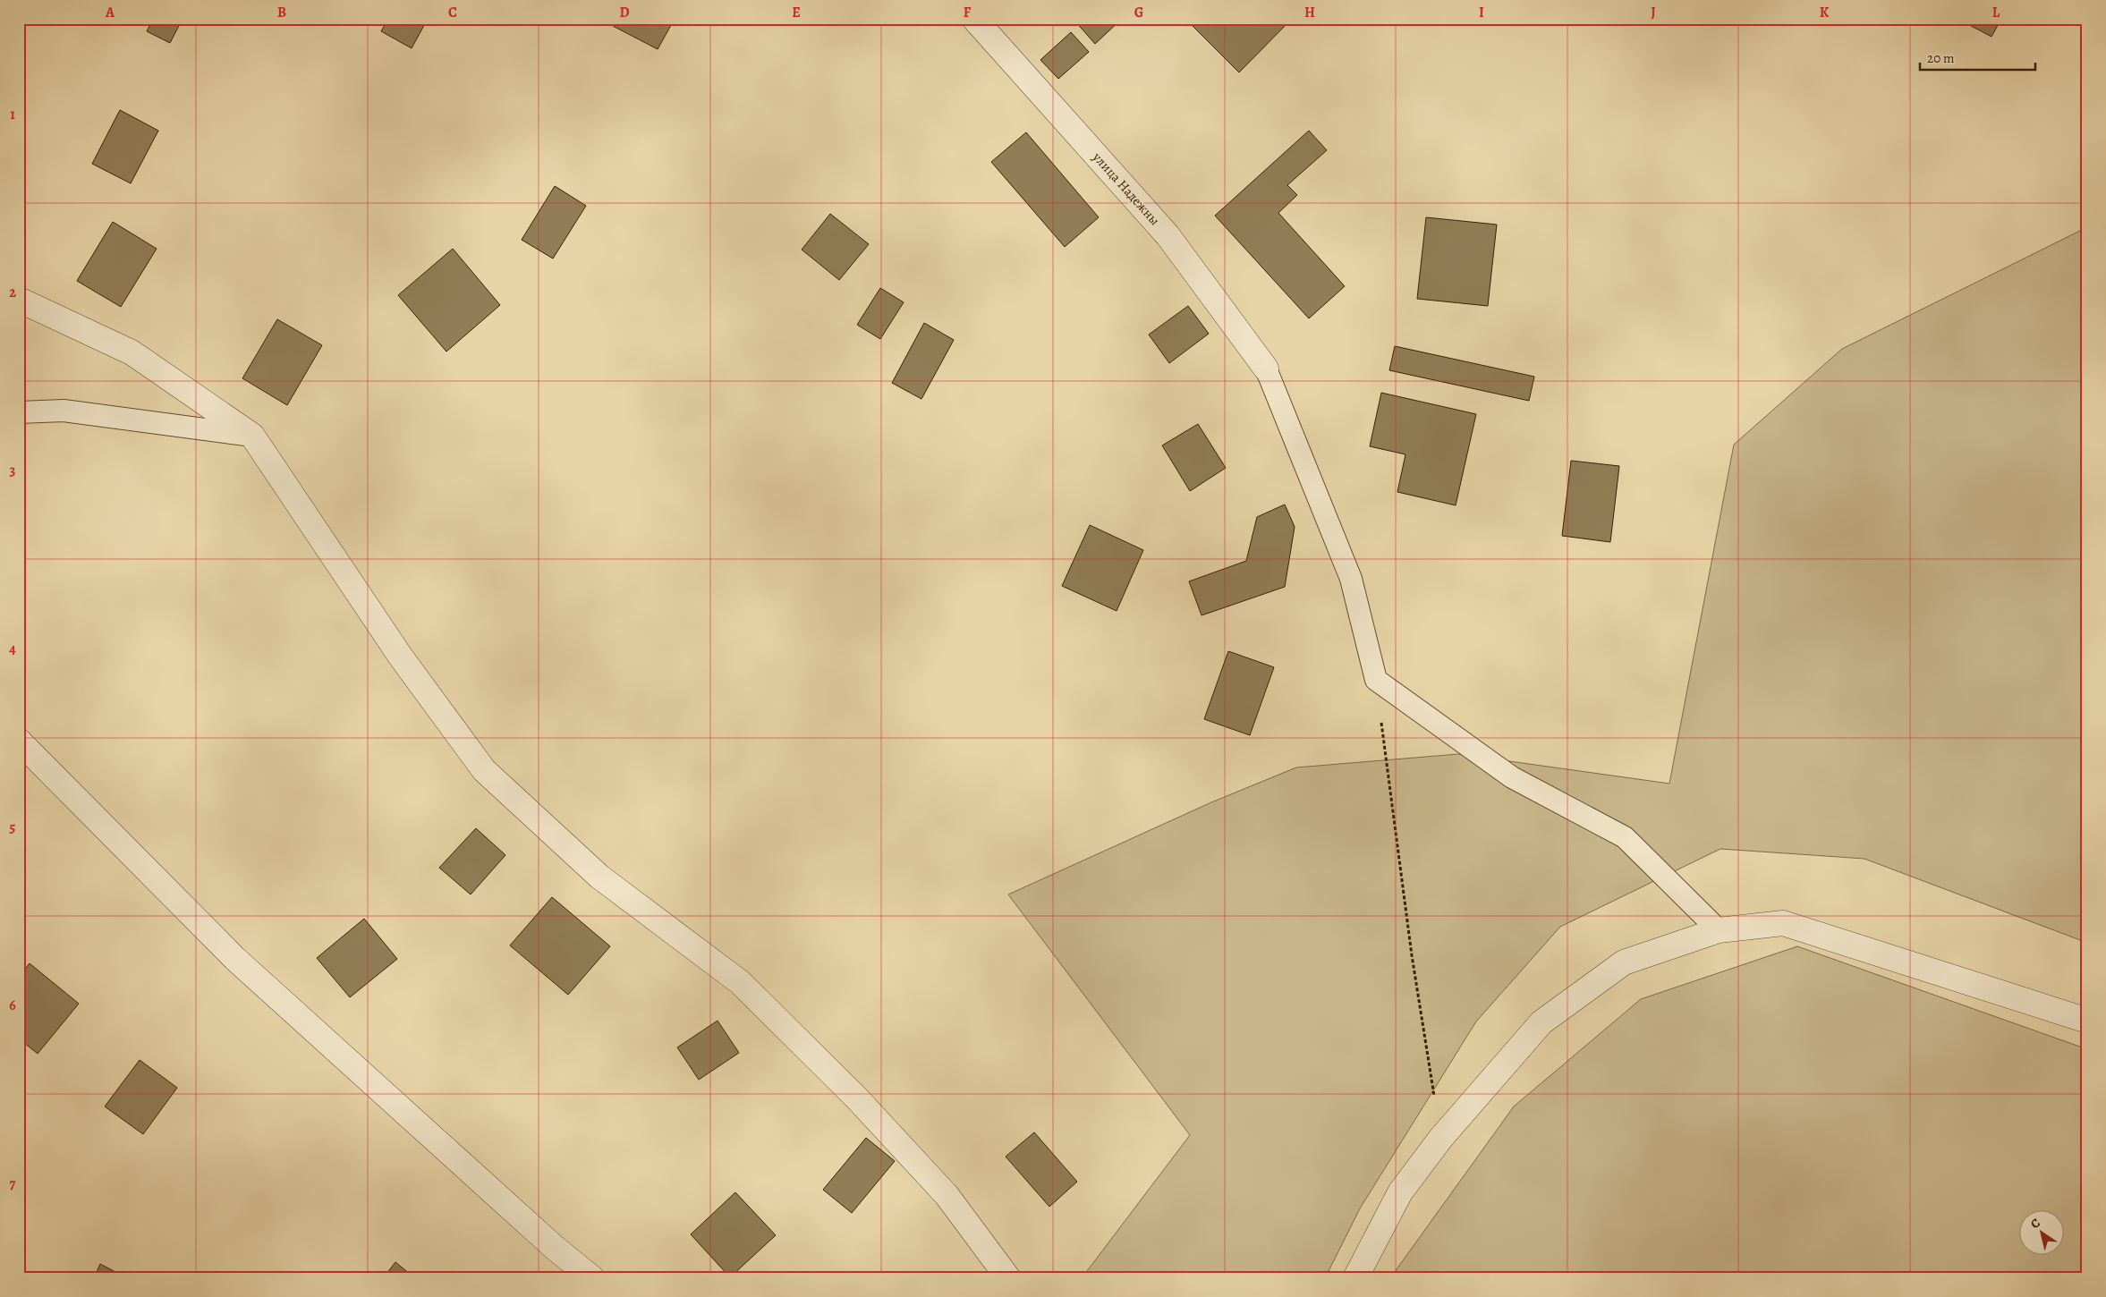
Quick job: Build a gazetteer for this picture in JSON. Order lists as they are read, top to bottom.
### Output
{
  "streets": {
    "street": ["улица Надежны"]
  },
  "scale_bar": "20 m",
  "north": "top left",
  "grid": {
    "columns": [
      "A",
      "B",
      "C",
      "D",
      "E",
      "F",
      "G",
      "H",
      "I",
      "J",
      "K",
      "L"
    ],
    "rows": [
      "1",
      "2",
      "3",
      "4",
      "5",
      "6",
      "7"
    ]
  }
}
